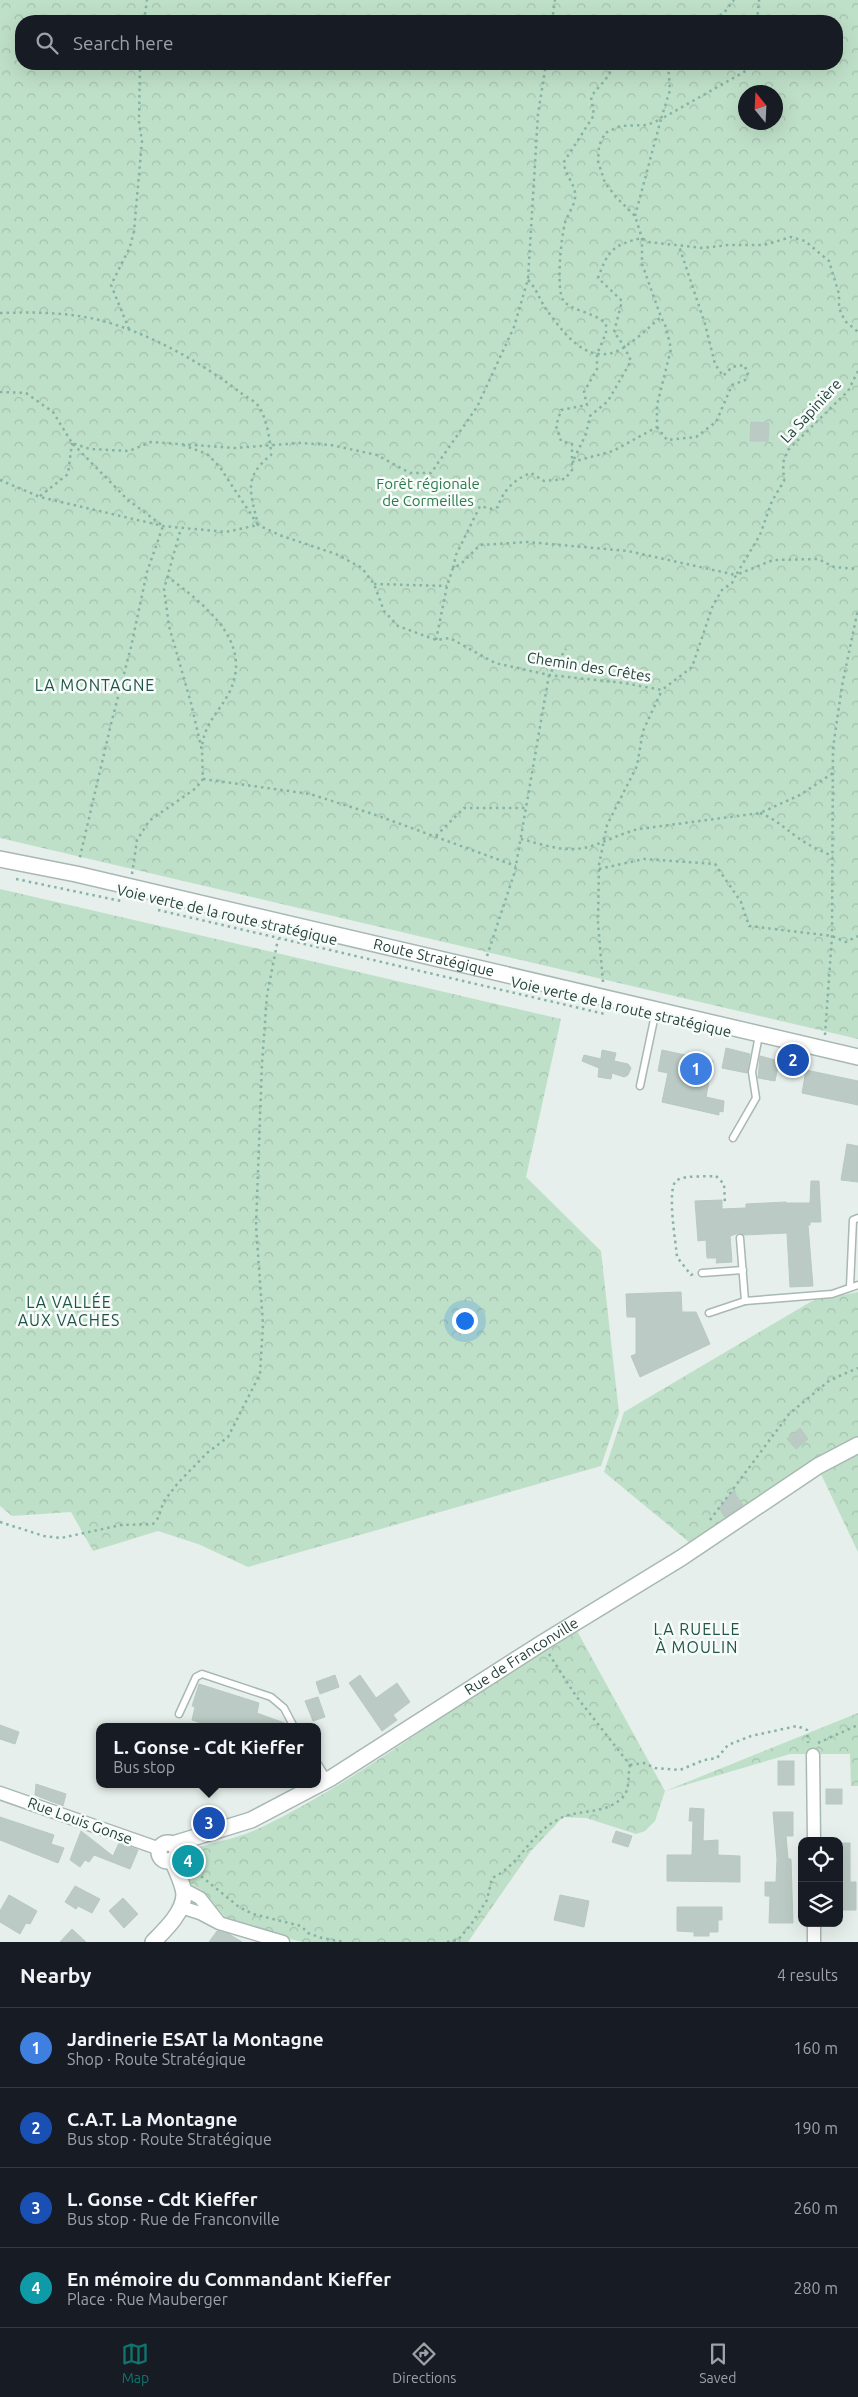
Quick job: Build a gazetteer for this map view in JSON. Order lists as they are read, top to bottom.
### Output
{
  "streets": {
    "street": ["Route Stratégique", "Rue de Franconville", "Rue Louis Gonse"],
    "path": ["La Sapinière", "Chemin des Crêtes", "Voie verte de la route stratégique"]
  },
  "crossings": [
    ["La Sapinière", "Chemin des Crêtes"],
    ["Voie verte de la route stratégique", "Route Stratégique"],
    ["Rue de Franconville", "Rue Louis Gonse"]
  ],
  "districts": ["LA MONTAGNE", "LA VALLÉE AUX VACHES", "LA RUELLE À MOULIN"],
  "parks": ["Forêt régionale de Cormeilles"],
  "north": "top",
  "page": {
    "search": "Search here",
    "pins": [
      "2",
      "1",
      "3",
      "4"
    ],
    "popup": ["L. Gonse - Cdt Kieffer", "Bus stop"],
    "heading": ["Nearby", "4 results"],
    "list": [
      {
        "mark": "1",
        "name": "Jardinerie ESAT la Montagne",
        "note": "Shop · Route Stratégique",
        "value": "160 m"
      },
      {
        "mark": "2",
        "name": "C.A.T. La Montagne",
        "note": "Bus stop · Route Stratégique",
        "value": "190 m"
      },
      {
        "mark": "3",
        "name": "L. Gonse - Cdt Kieffer",
        "note": "Bus stop · Rue de Franconville",
        "value": "260 m"
      },
      {
        "mark": "4",
        "name": "En mémoire du Commandant Kieffer",
        "note": "Place · Rue Mauberger",
        "value": "280 m"
      }
    ],
    "nav": ["Map", "Directions", "Saved"]
  }
}
